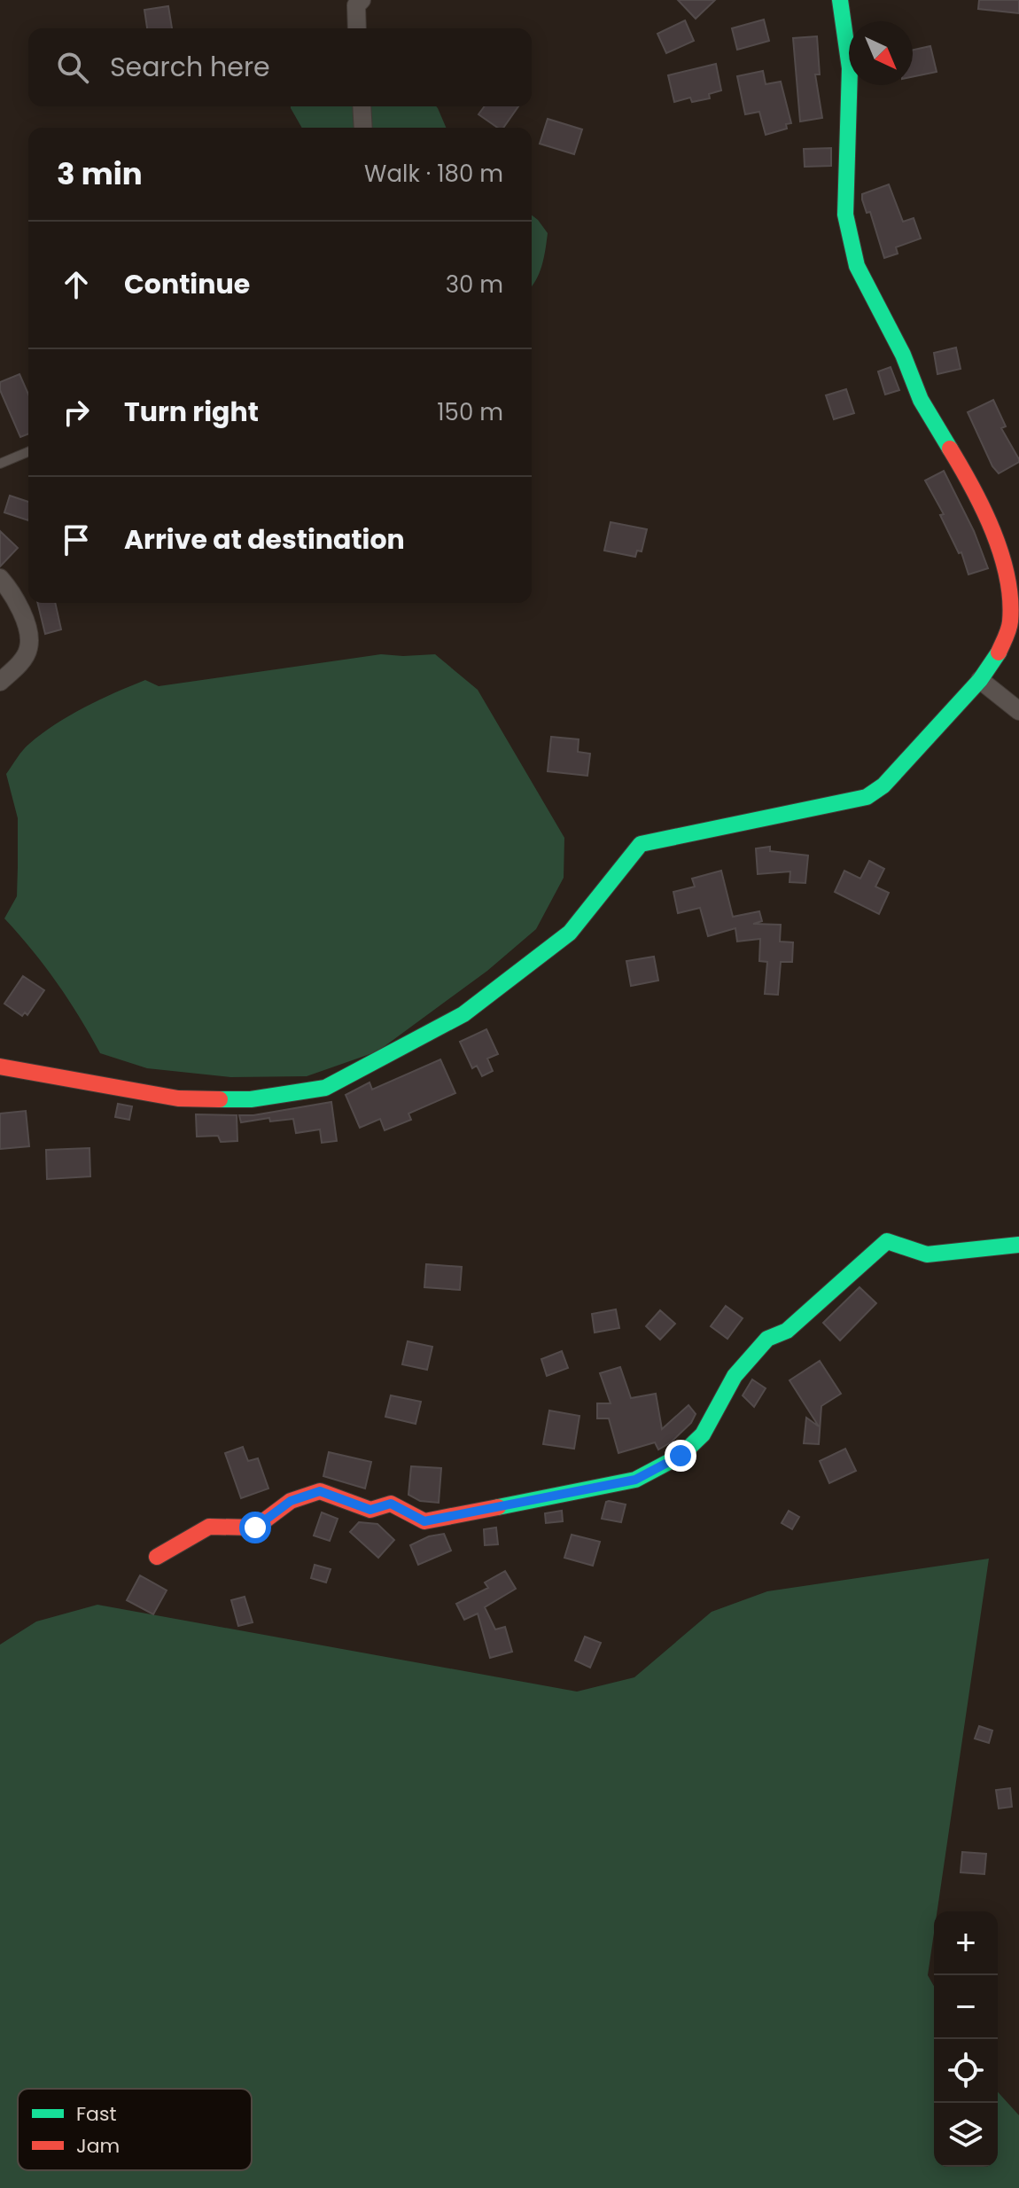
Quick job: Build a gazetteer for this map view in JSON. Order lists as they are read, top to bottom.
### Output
{
  "legend": ["Fast", "Jam"],
  "north": "bottom right",
  "page": {
    "search": "Search here",
    "heading": ["3 min", "Walk · 180 m"],
    "list": [
      ["Continue", "30 m"],
      ["Turn right", "150 m"],
      "Arrive at destination"
    ],
    "map_buttons": ["+", "−"]
  }
}
